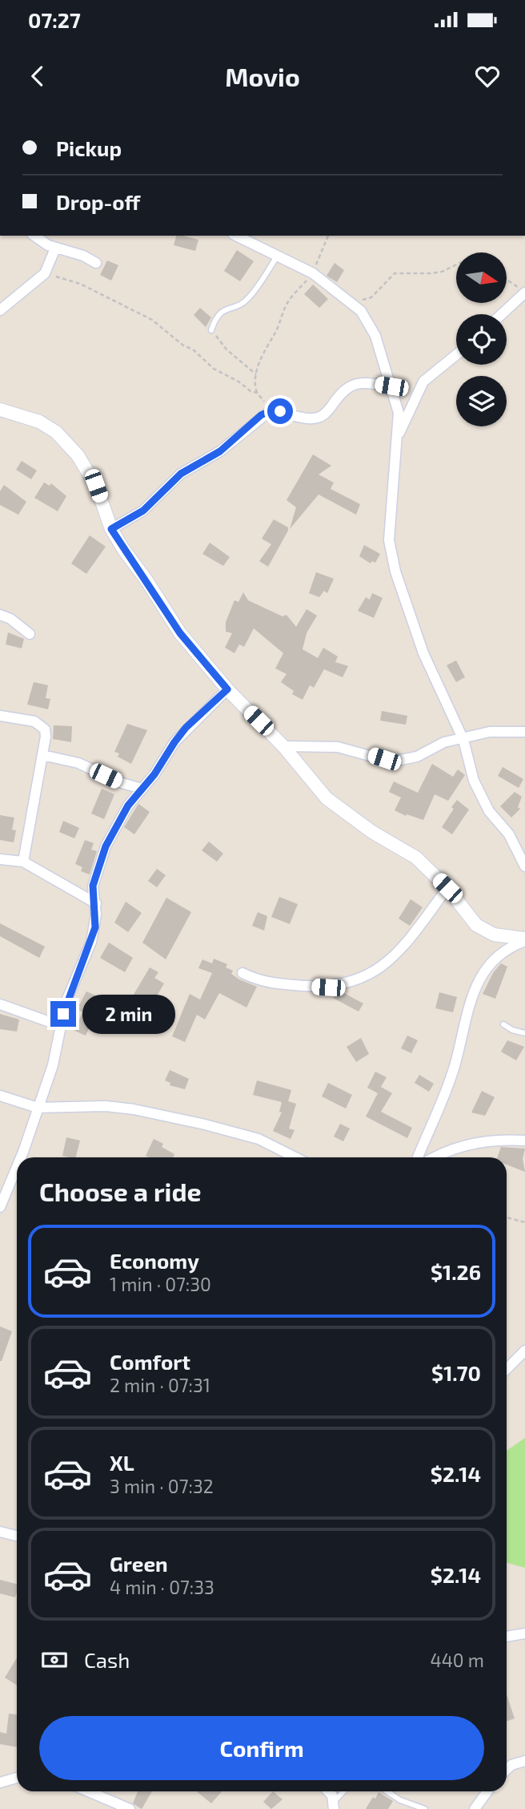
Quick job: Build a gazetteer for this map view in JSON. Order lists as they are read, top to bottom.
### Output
{
  "north": "right",
  "page": {
    "status": "07:27",
    "header": "Movio",
    "banner": ["Pickup", "Drop-off"],
    "bubble": "2 min",
    "heading": "Choose a ride",
    "list": [
      {
        "name": "Economy",
        "note": "1 min · 07:30",
        "value": "$1.26"
      },
      {
        "name": "Comfort",
        "note": "2 min · 07:31",
        "value": "$1.70"
      },
      {
        "name": "XL",
        "note": "3 min · 07:32",
        "value": "$2.14"
      },
      {
        "name": "Green",
        "note": "4 min · 07:33",
        "value": "$2.14"
      }
    ],
    "pay": ["Cash", "440 m"],
    "buttons": "Confirm"
  }
}
